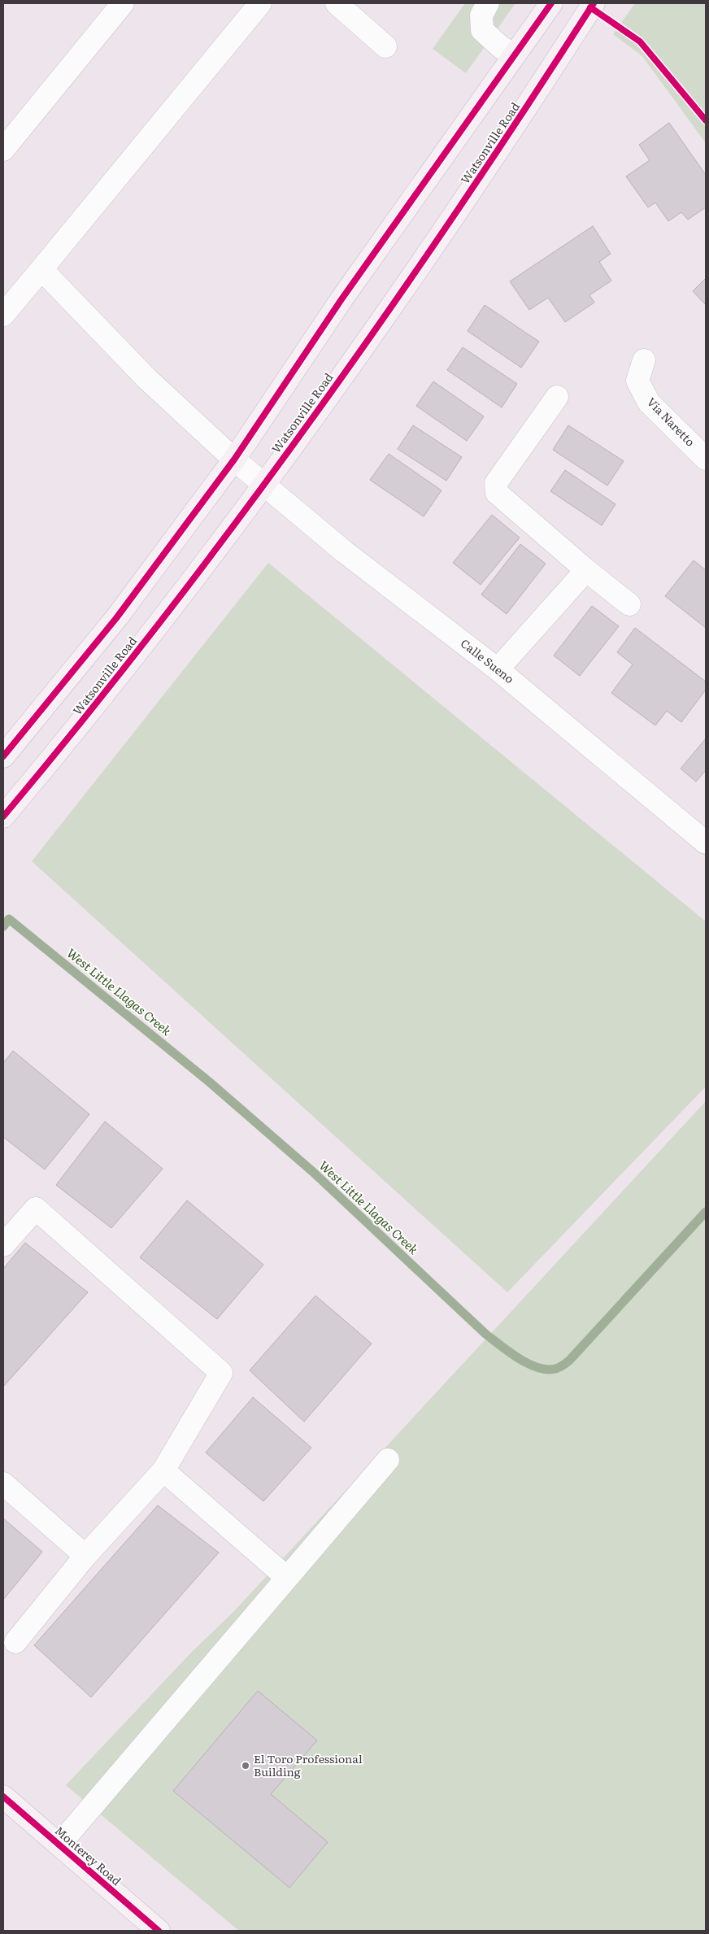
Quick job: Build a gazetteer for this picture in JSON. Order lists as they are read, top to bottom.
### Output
{
  "streets": {
    "main road": ["Watsonville Road", "Monterey Road"],
    "street": ["Via Naretto", "Calle Sueno"]
  },
  "crossings": [
    ["Watsonville Road", "Calle Sueno"]
  ],
  "water": ["West Little Llagas Creek"],
  "places": ["El Toro Professional Building"]
}
